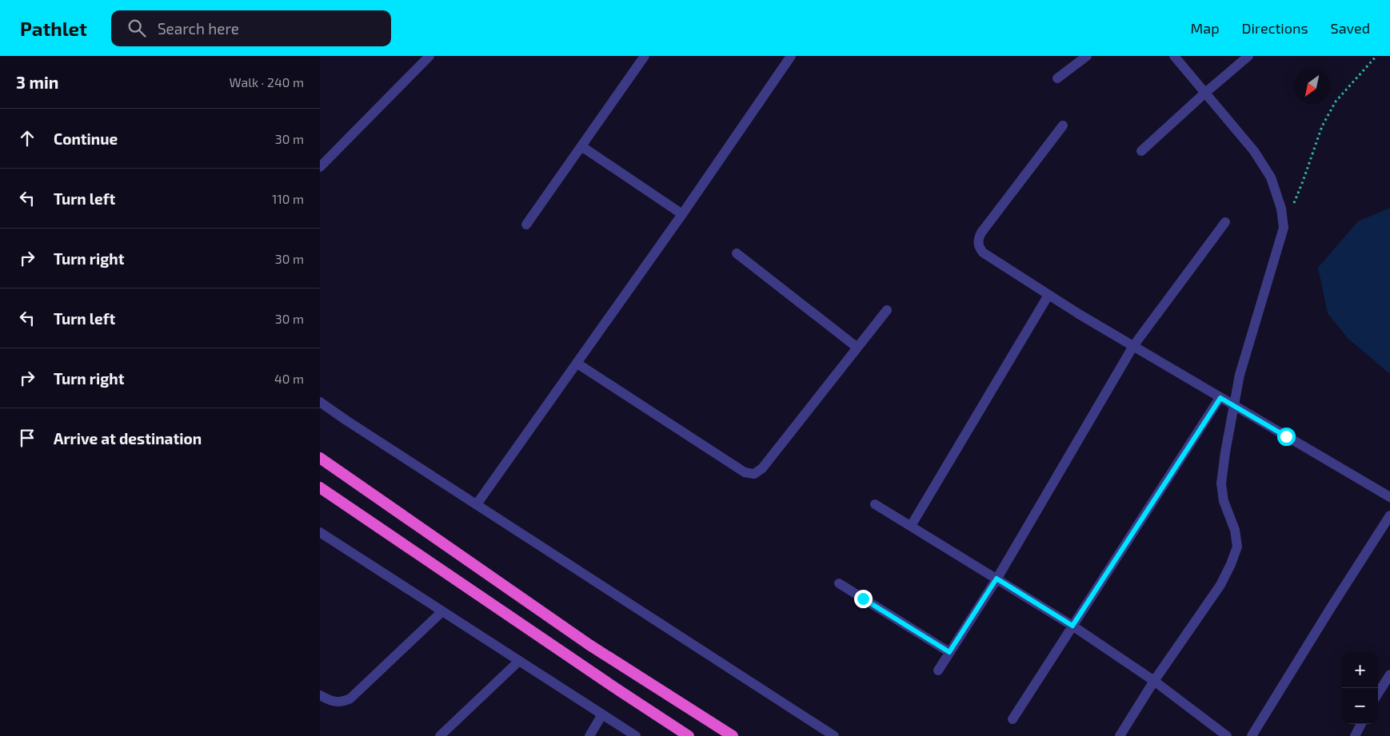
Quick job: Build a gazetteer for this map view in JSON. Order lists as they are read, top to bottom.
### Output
{
  "north": "bottom left",
  "page": {
    "header": "Pathlet",
    "search": "Search here",
    "nav": ["Map", "Directions", "Saved"],
    "heading": ["3 min", "Walk · 240 m"],
    "list": [
      ["Continue", "30 m"],
      ["Turn left", "110 m"],
      ["Turn right", "30 m"],
      ["Turn left", "30 m"],
      ["Turn right", "40 m"],
      "Arrive at destination"
    ],
    "map_buttons": ["+", "−"]
  }
}
